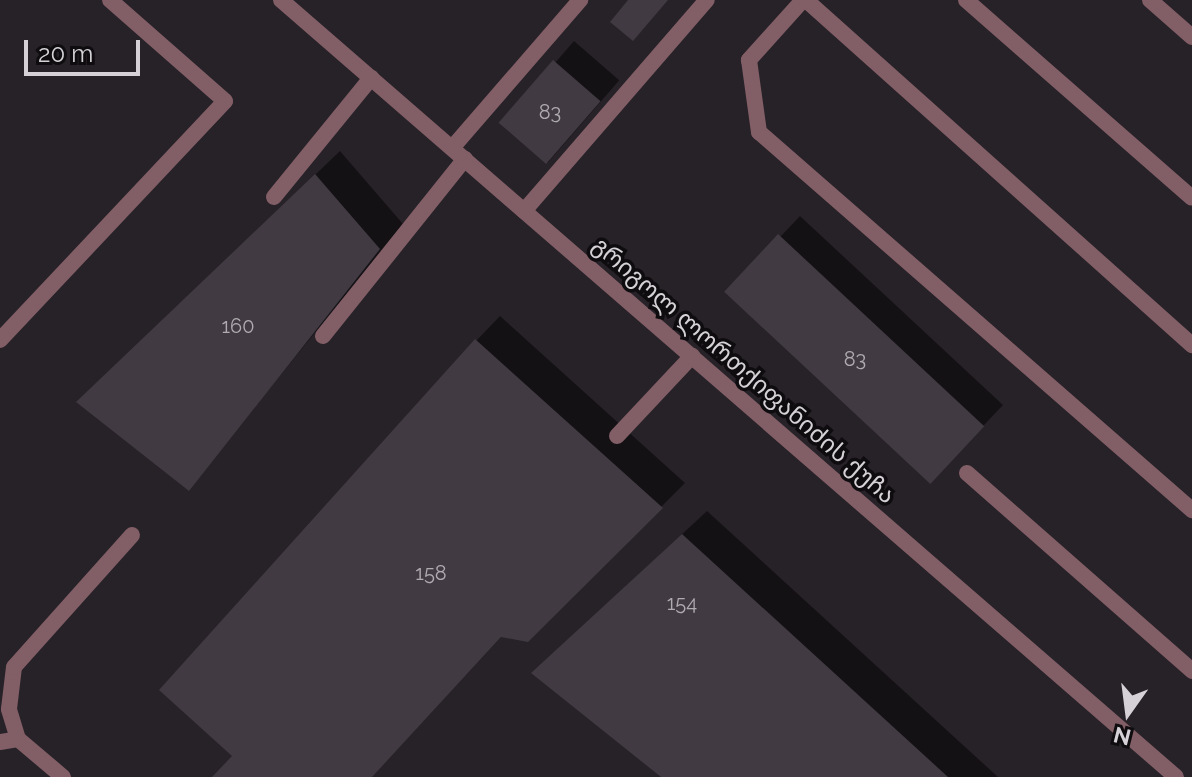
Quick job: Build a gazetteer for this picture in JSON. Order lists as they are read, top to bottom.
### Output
{
  "streets": {
    "street": ["გრიგოლ ლორთქიფანიძის ქუჩა"]
  },
  "house_numbers": [
    "83",
    "160",
    "83",
    "158",
    "154"
  ],
  "scale_bar": "20 m",
  "north": "bottom"
}
